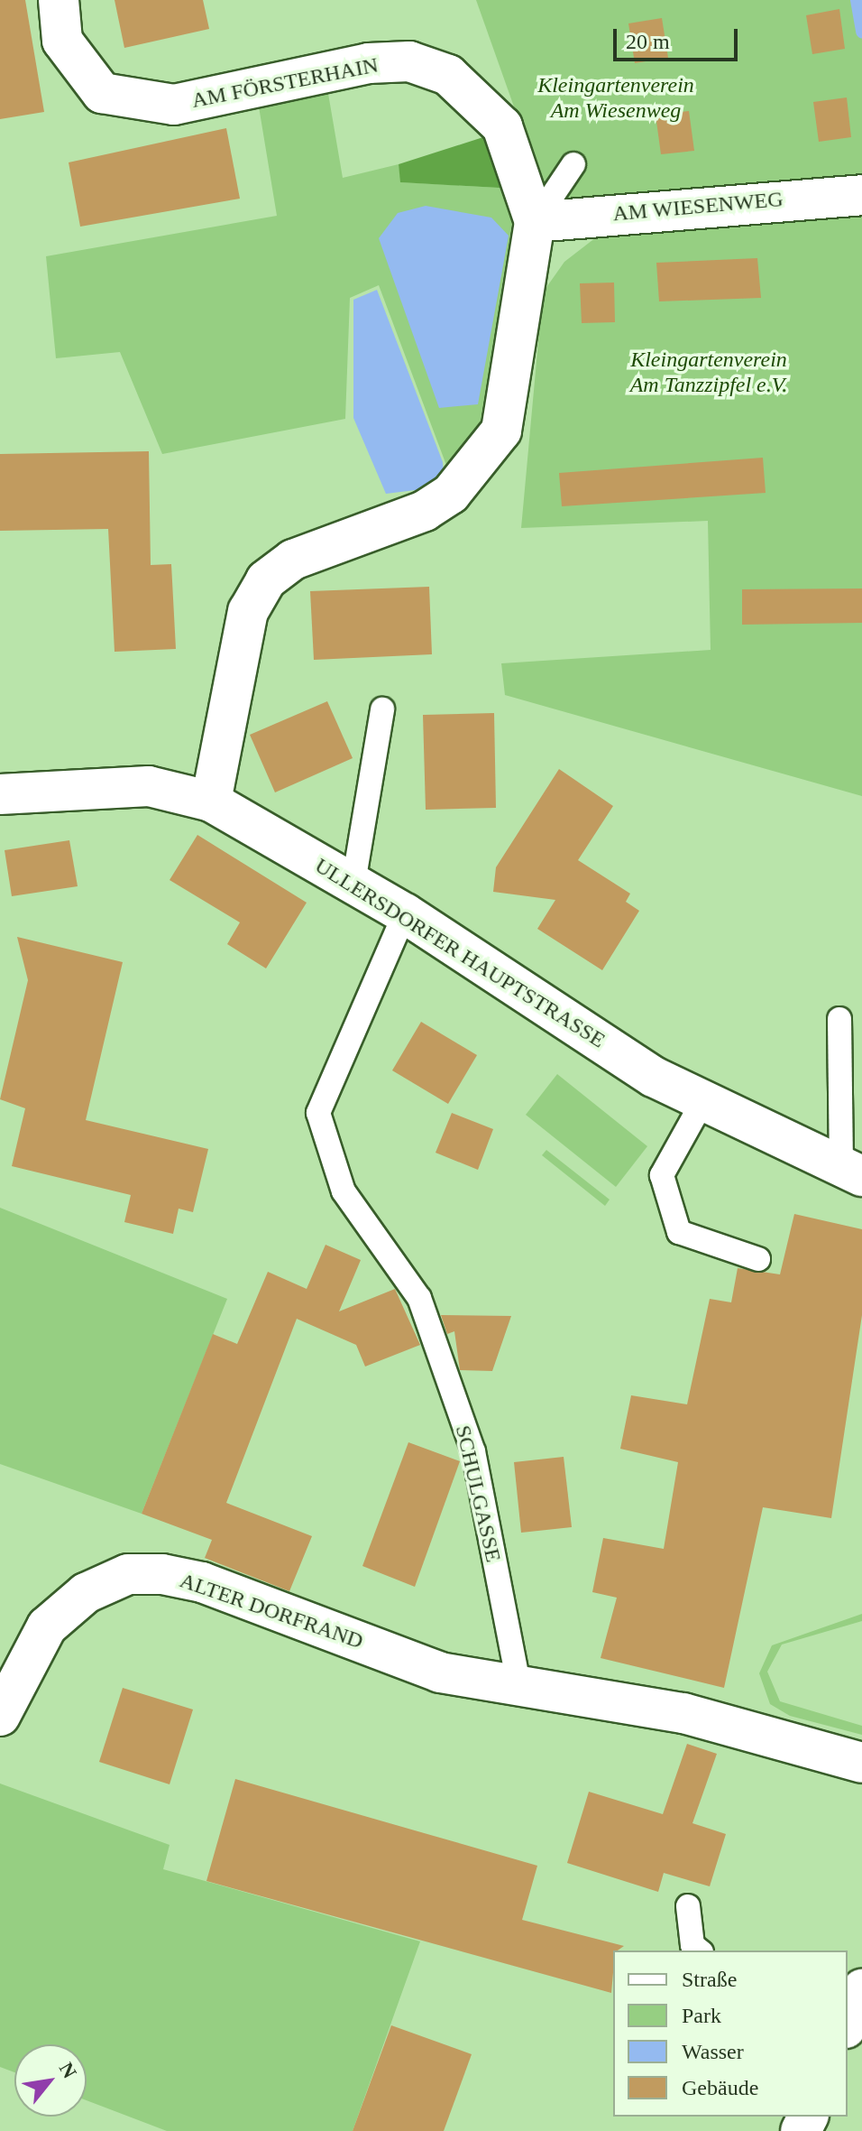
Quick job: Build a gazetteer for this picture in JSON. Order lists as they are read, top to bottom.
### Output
{
  "streets": {
    "street": [
      "AM FÖRSTERHAIN",
      "AM WIESENWEG",
      "ULLERSDORFER HAUPTSTRASSE",
      "ALTER DORFRAND"
    ],
    "lane": ["SCHULGASSE"]
  },
  "crossings": [
    ["AM FÖRSTERHAIN", "AM WIESENWEG"],
    ["AM FÖRSTERHAIN", "ULLERSDORFER HAUPTSTRASSE"],
    ["ULLERSDORFER HAUPTSTRASSE", "SCHULGASSE"],
    ["SCHULGASSE", "ALTER DORFRAND"]
  ],
  "parks": ["Kleingartenverein Am Wiesenweg", "Kleingartenverein Am Tanzzipfel e.V."],
  "legend": [
    "Straße",
    "Park",
    "Wasser",
    "Gebäude"
  ],
  "scale_bar": "20 m",
  "north": "top right"
}
